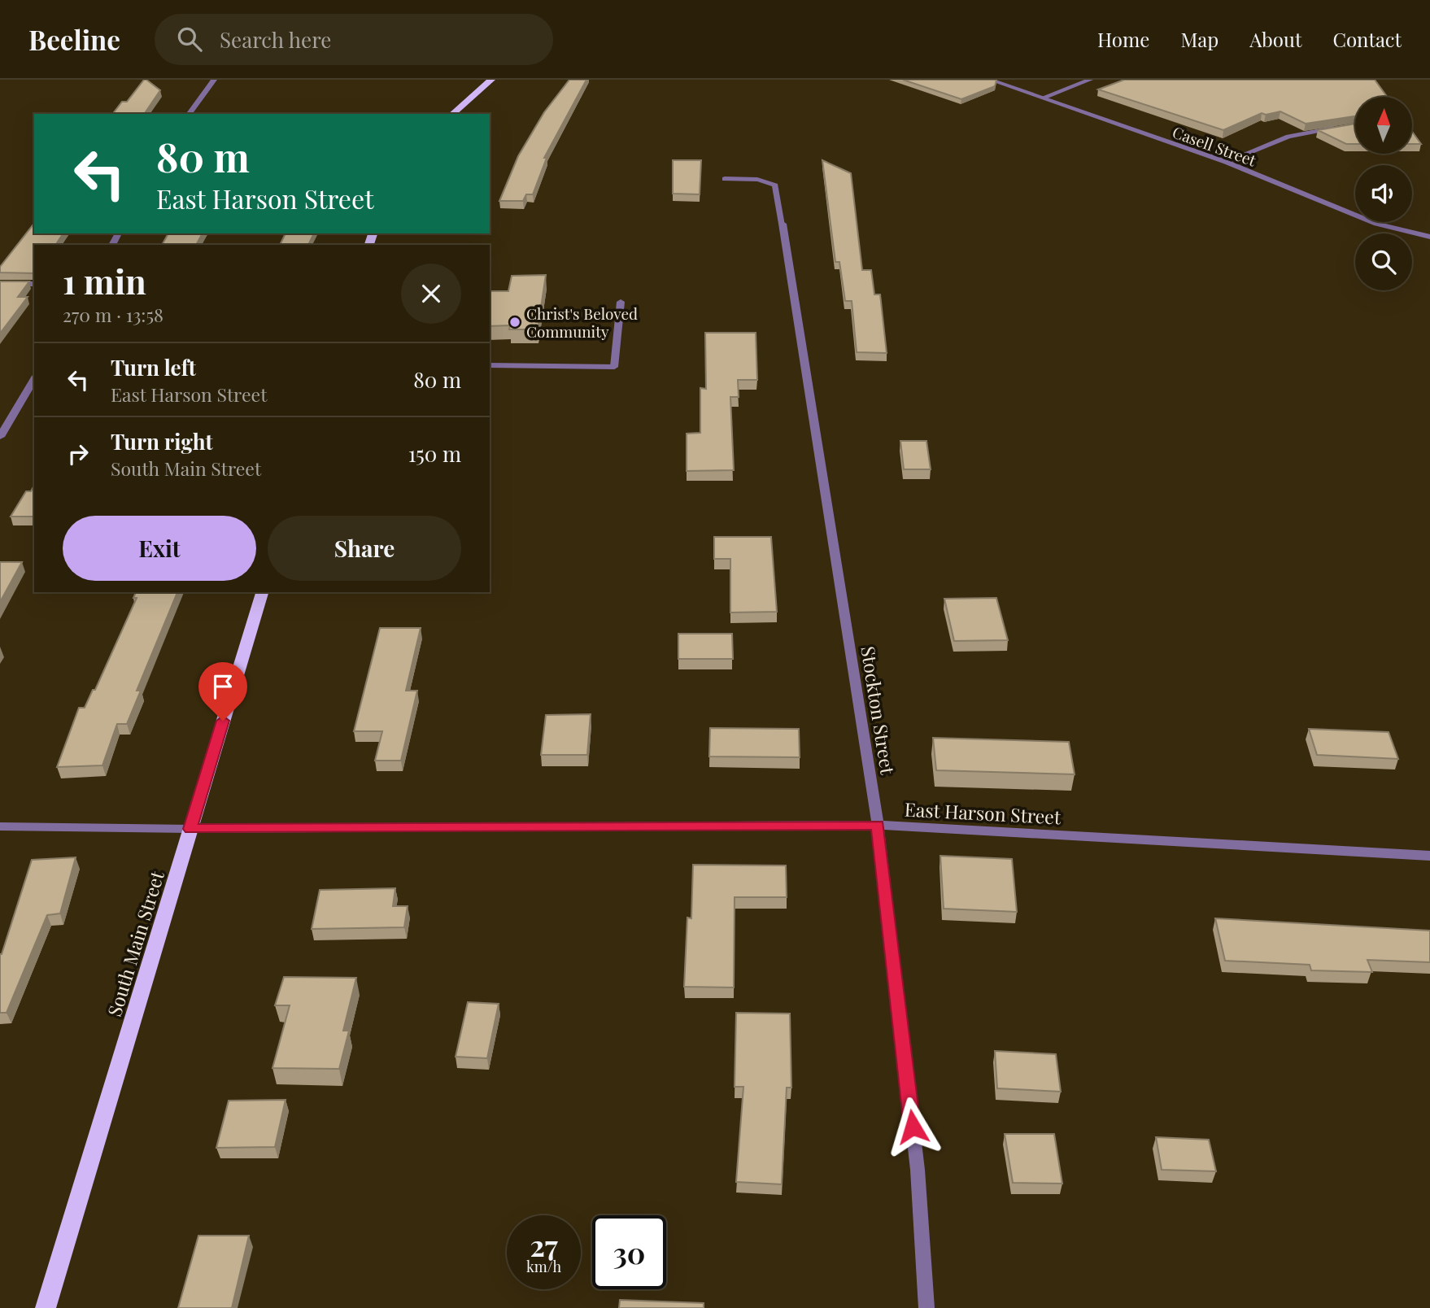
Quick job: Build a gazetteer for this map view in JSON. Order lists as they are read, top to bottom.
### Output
{
  "streets": {
    "main road": ["South Main Street"],
    "street": ["Casell Street", "Stockton Street", "East Harson Street"]
  },
  "crossings": [
    ["Stockton Street", "East Harson Street"],
    ["East Harson Street", "South Main Street"]
  ],
  "places": ["Christ's Beloved Community"],
  "north": "top",
  "page": {
    "header": "Beeline",
    "search": "Search here",
    "nav": [
      "Home",
      "Map",
      "About",
      "Contact"
    ],
    "turn": ["80 m", "East Harson Street"],
    "heading": ["1 min", "270 m · 13:58"],
    "list": [
      {
        "name": "Turn left",
        "note": "East Harson Street",
        "value": "80 m"
      },
      {
        "name": "Turn right",
        "note": "South Main Street",
        "value": "150 m"
      }
    ],
    "buttons": ["Exit", "Share"],
    "speed": "27 km/h",
    "limit": "30"
  }
}
